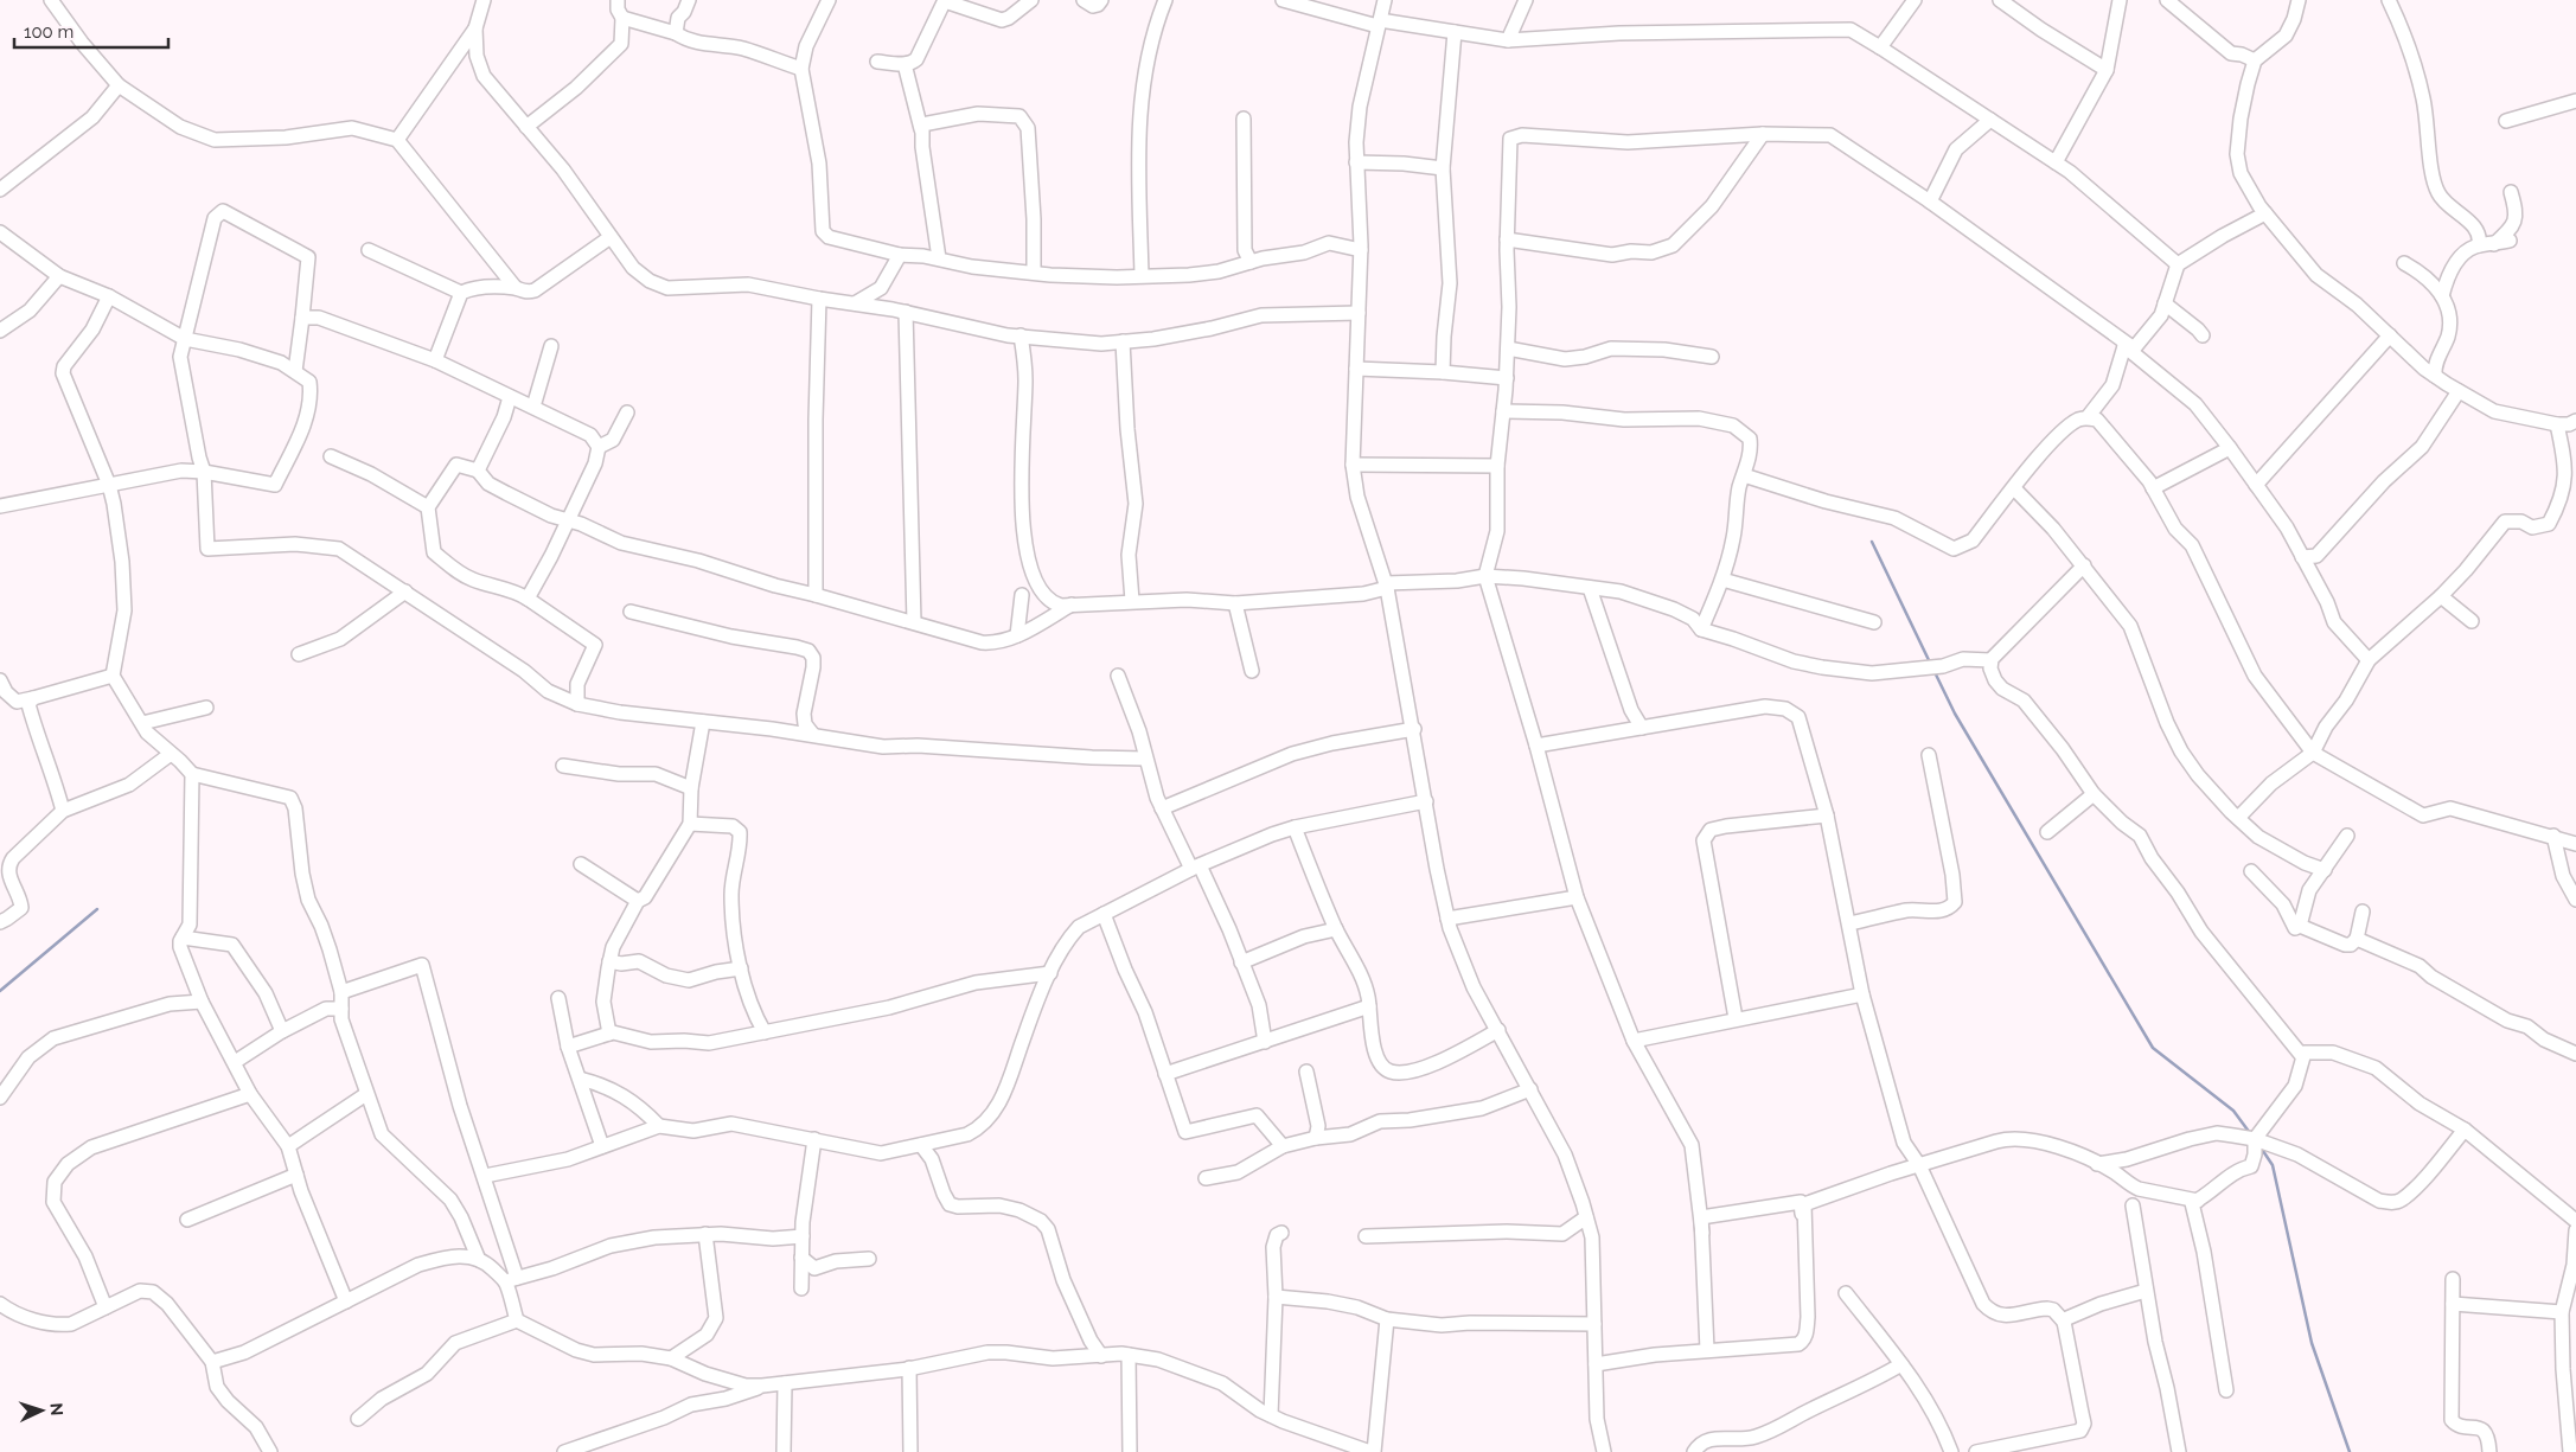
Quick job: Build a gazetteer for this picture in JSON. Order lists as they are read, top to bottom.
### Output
{
  "scale_bar": "100 m",
  "north": "right"
}
